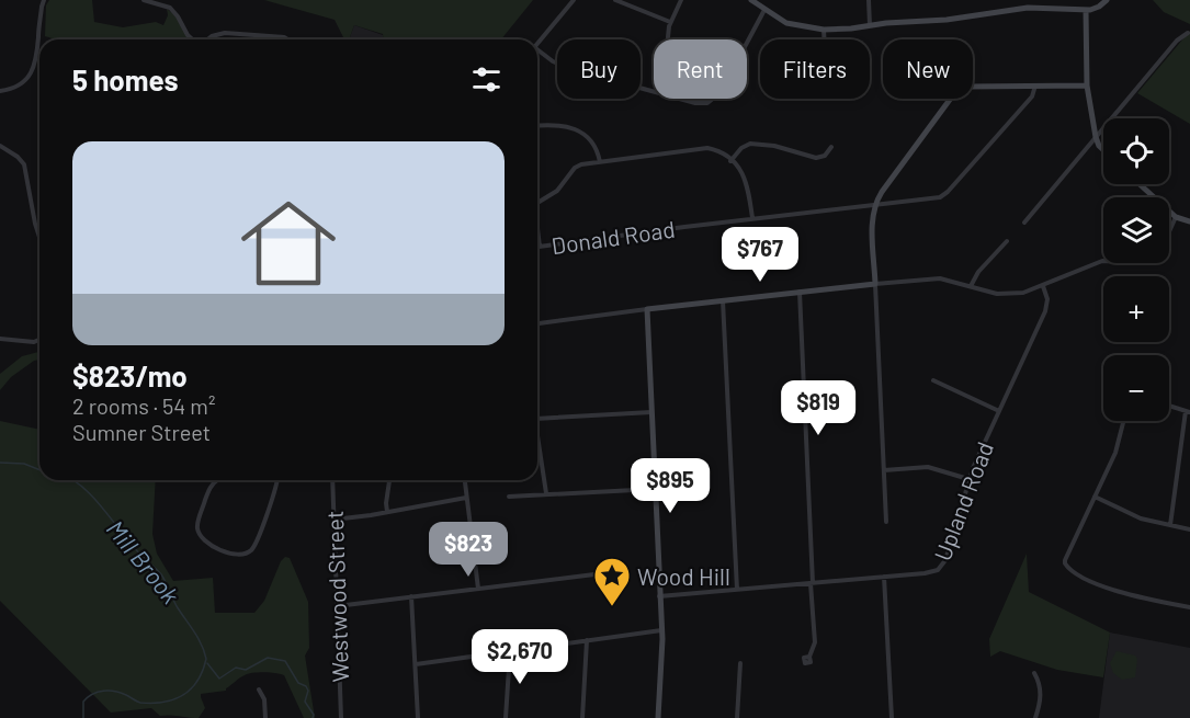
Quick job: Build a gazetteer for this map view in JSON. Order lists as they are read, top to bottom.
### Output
{
  "streets": {
    "street": ["Donald Road", "Upland Road", "Westwood Street"]
  },
  "water": ["Mill Brook"],
  "places": {
    "place": ["Wood Hill"]
  },
  "page": {
    "chip": [
      "Buy",
      "Rent",
      "Filters",
      "New"
    ],
    "heading": "5 homes",
    "map_buttons": ["+", "−"],
    "list": [
      {
        "name": "$823/mo",
        "note": "2 rooms · 54 m² · Sumner Street"
      }
    ],
    "price": [
      "$767",
      "$819",
      "$895",
      "$823",
      "$2,670"
    ]
  }
}
